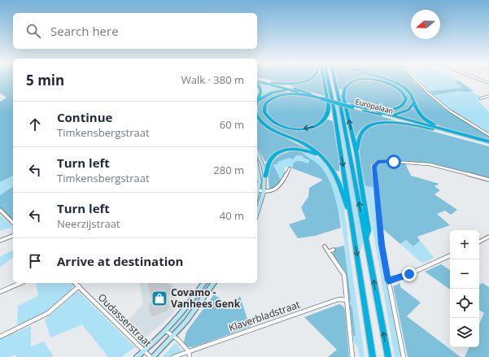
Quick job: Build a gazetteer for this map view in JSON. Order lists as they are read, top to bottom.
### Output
{
  "streets": {
    "highway": ["Europalaan"],
    "street": ["Klaverbladstraat", "Oudasserstraat"]
  },
  "places": {
    "shop": ["Covamo - Vanhees Genk"]
  },
  "north": "left",
  "page": {
    "search": "Search here",
    "heading": ["5 min", "Walk · 380 m"],
    "list": [
      ["Continue", "Timkensbergstraat", "60 m"],
      ["Turn left", "Timkensbergstraat", "280 m"],
      ["Turn left", "Neerzijstraat", "40 m"],
      "Arrive at destination"
    ],
    "map_buttons": ["+", "−"]
  }
}
